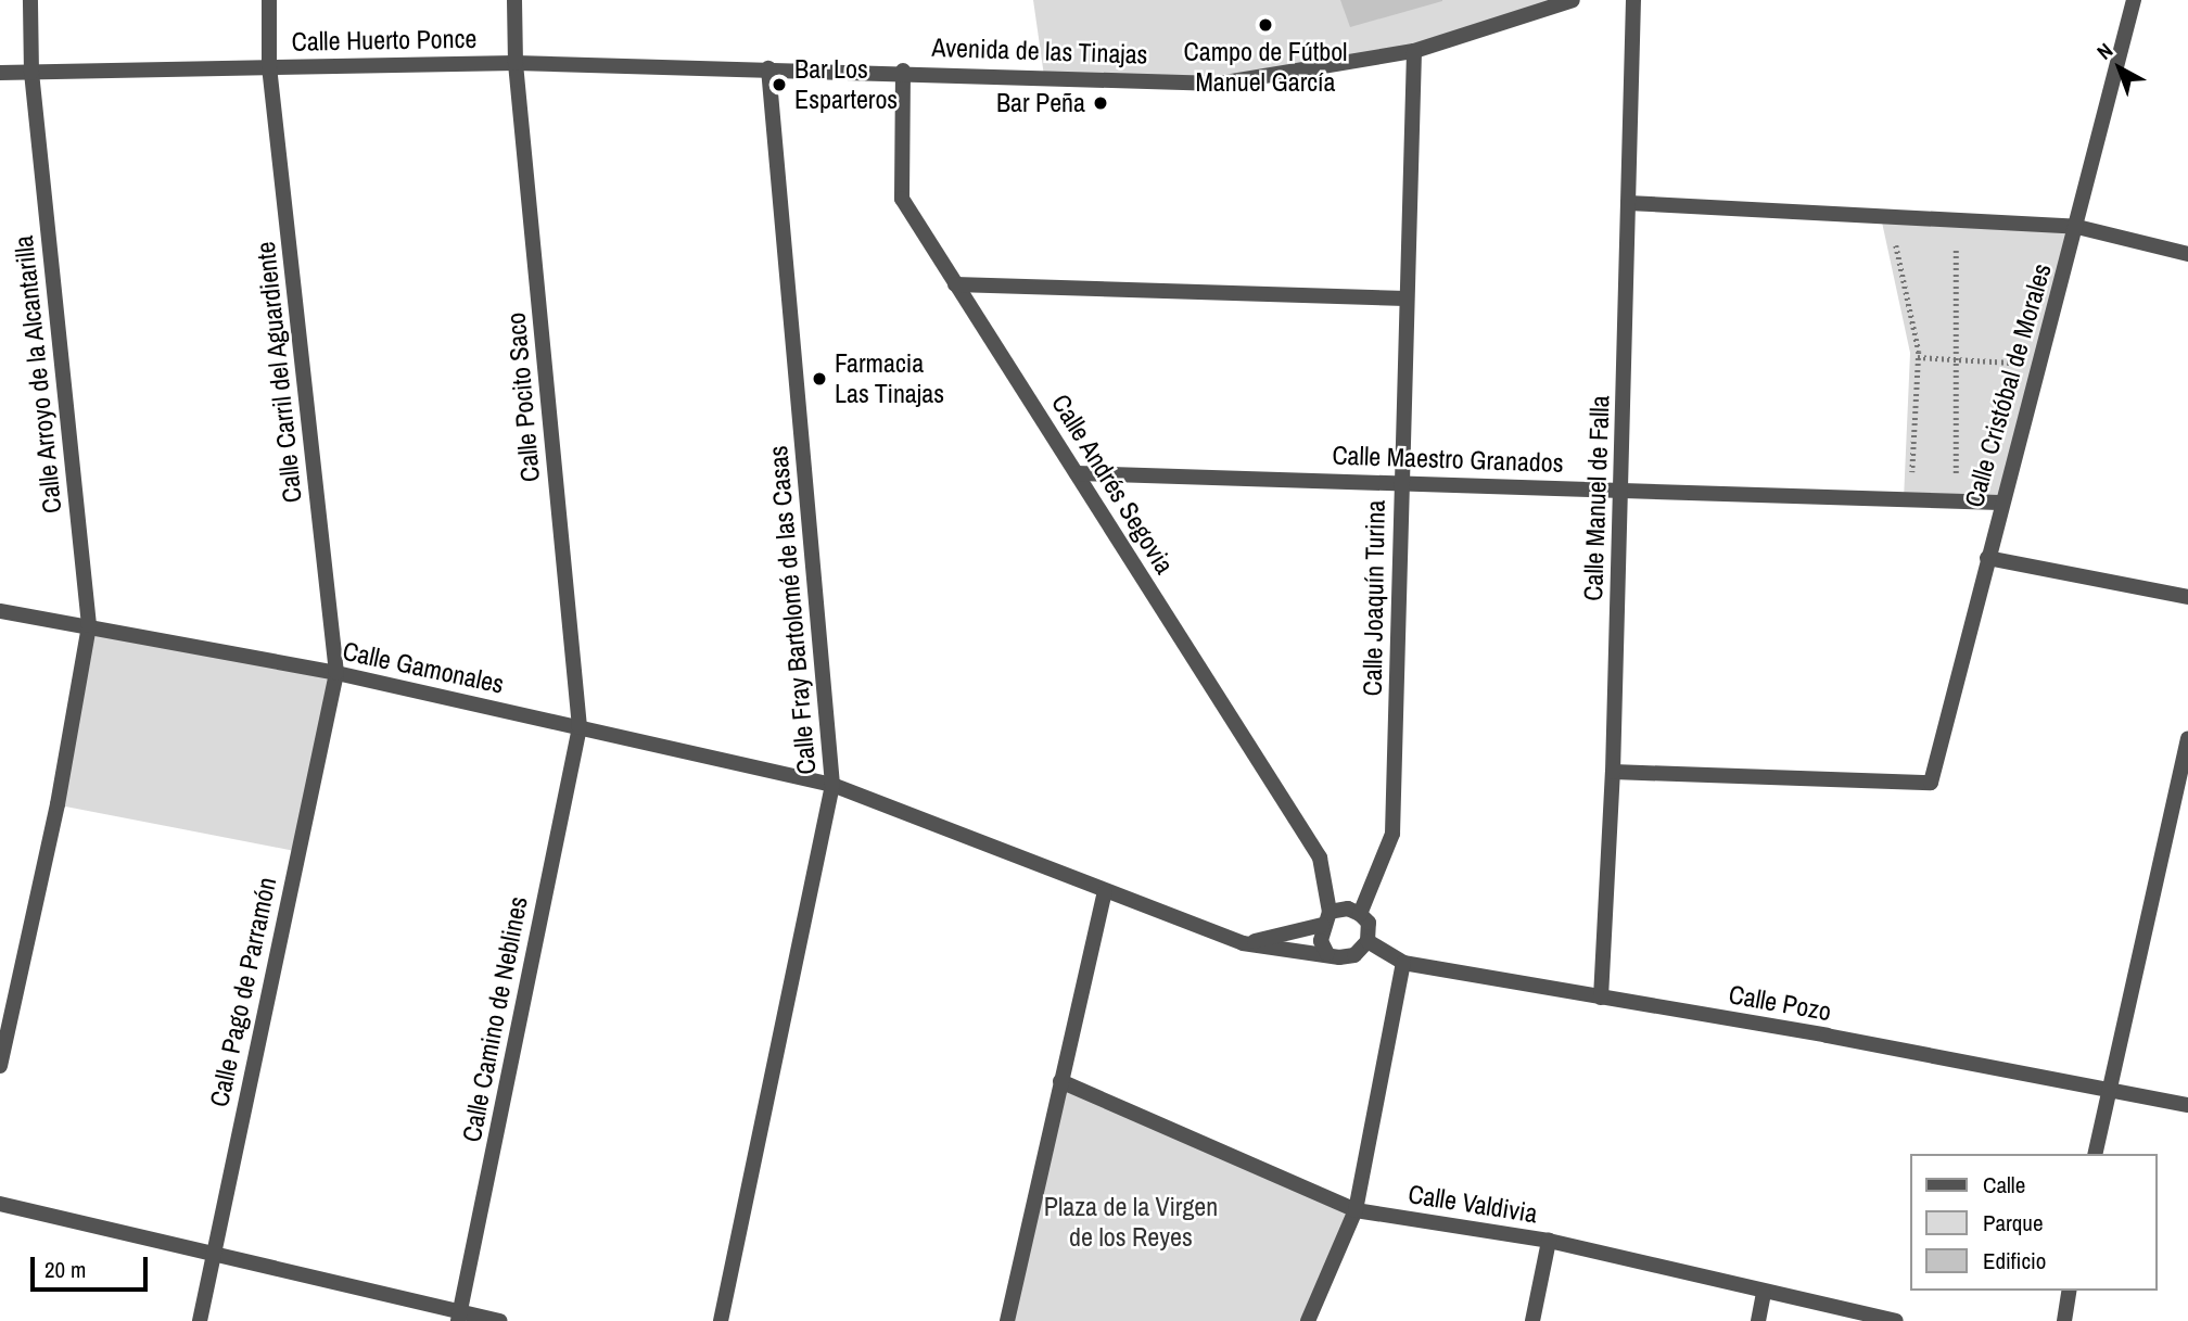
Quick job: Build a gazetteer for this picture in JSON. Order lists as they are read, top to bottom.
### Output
{
  "streets": {
    "street": [
      "Calle Huerto Ponce",
      "Avenida de las Tinajas",
      "Calle Carril del Aguardiente",
      "Calle Arroyo de la Alcantarilla",
      "Calle Cristóbal de Morales",
      "Calle Pocito Saco",
      "Calle Maestro Granados",
      "Calle Andrés Segovia",
      "Calle Manuel de Falla",
      "Calle Joaquín Turina",
      "Calle Fray Bartolomé de las Casas",
      "Calle Gamonales",
      "Calle Pago de Parramón",
      "Calle Pozo",
      "Calle Camino de Neblines",
      "Calle Valdivia"
    ]
  },
  "crossings": [
    ["Calle Huerto Ponce", "Avenida de las Tinajas"],
    ["Calle Huerto Ponce", "Calle Carril del Aguardiente"],
    ["Calle Huerto Ponce", "Calle Arroyo de la Alcantarilla"],
    ["Calle Huerto Ponce", "Calle Pocito Saco"],
    ["Calle Huerto Ponce", "Calle Fray Bartolomé de las Casas"],
    ["Avenida de las Tinajas", "Calle Andrés Segovia"],
    ["Avenida de las Tinajas", "Calle Joaquín Turina"],
    ["Avenida de las Tinajas", "Calle Fray Bartolomé de las Casas"],
    ["Calle Carril del Aguardiente", "Calle Gamonales"],
    ["Calle Carril del Aguardiente", "Calle Pago de Parramón"],
    ["Calle Arroyo de la Alcantarilla", "Calle Gamonales"],
    ["Calle Cristóbal de Morales", "Calle Maestro Granados"],
    ["Calle Cristóbal de Morales", "Calle Manuel de Falla"],
    ["Calle Pocito Saco", "Calle Gamonales"],
    ["Calle Pocito Saco", "Calle Camino de Neblines"],
    ["Calle Maestro Granados", "Calle Andrés Segovia"],
    ["Calle Maestro Granados", "Calle Manuel de Falla"],
    ["Calle Maestro Granados", "Calle Joaquín Turina"],
    ["Calle Andrés Segovia", "Calle Joaquín Turina"],
    ["Calle Andrés Segovia", "Calle Pozo"],
    ["Calle Manuel de Falla", "Calle Pozo"],
    ["Calle Joaquín Turina", "Calle Pozo"],
    ["Calle Fray Bartolomé de las Casas", "Calle Gamonales"],
    ["Calle Gamonales", "Calle Pago de Parramón"],
    ["Calle Gamonales", "Calle Camino de Neblines"]
  ],
  "parks": ["Plaza de la Virgen de los Reyes"],
  "places": [
    "Campo de Fútbol Manuel García",
    "Bar Los Esparteros",
    "Bar Peña",
    "Farmacia Las Tinajas"
  ],
  "legend": ["Calle", "Parque", "Edificio"],
  "scale_bar": "20 m",
  "north": "top left"
}
